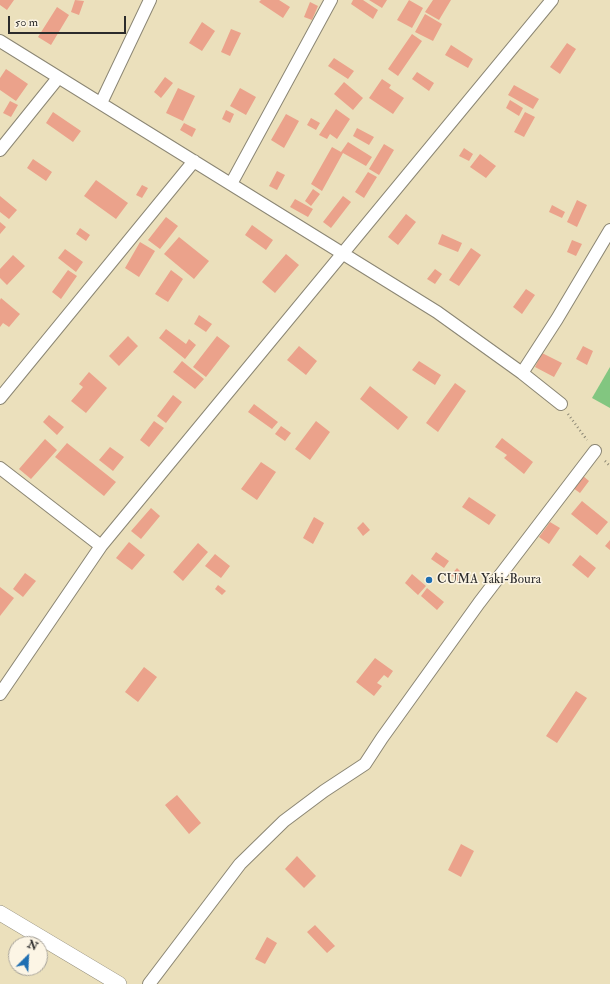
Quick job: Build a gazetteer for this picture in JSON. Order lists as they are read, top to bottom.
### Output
{
  "places": ["CUMA Yaki-Boura"],
  "scale_bar": "50 m",
  "north": "top right"
}
